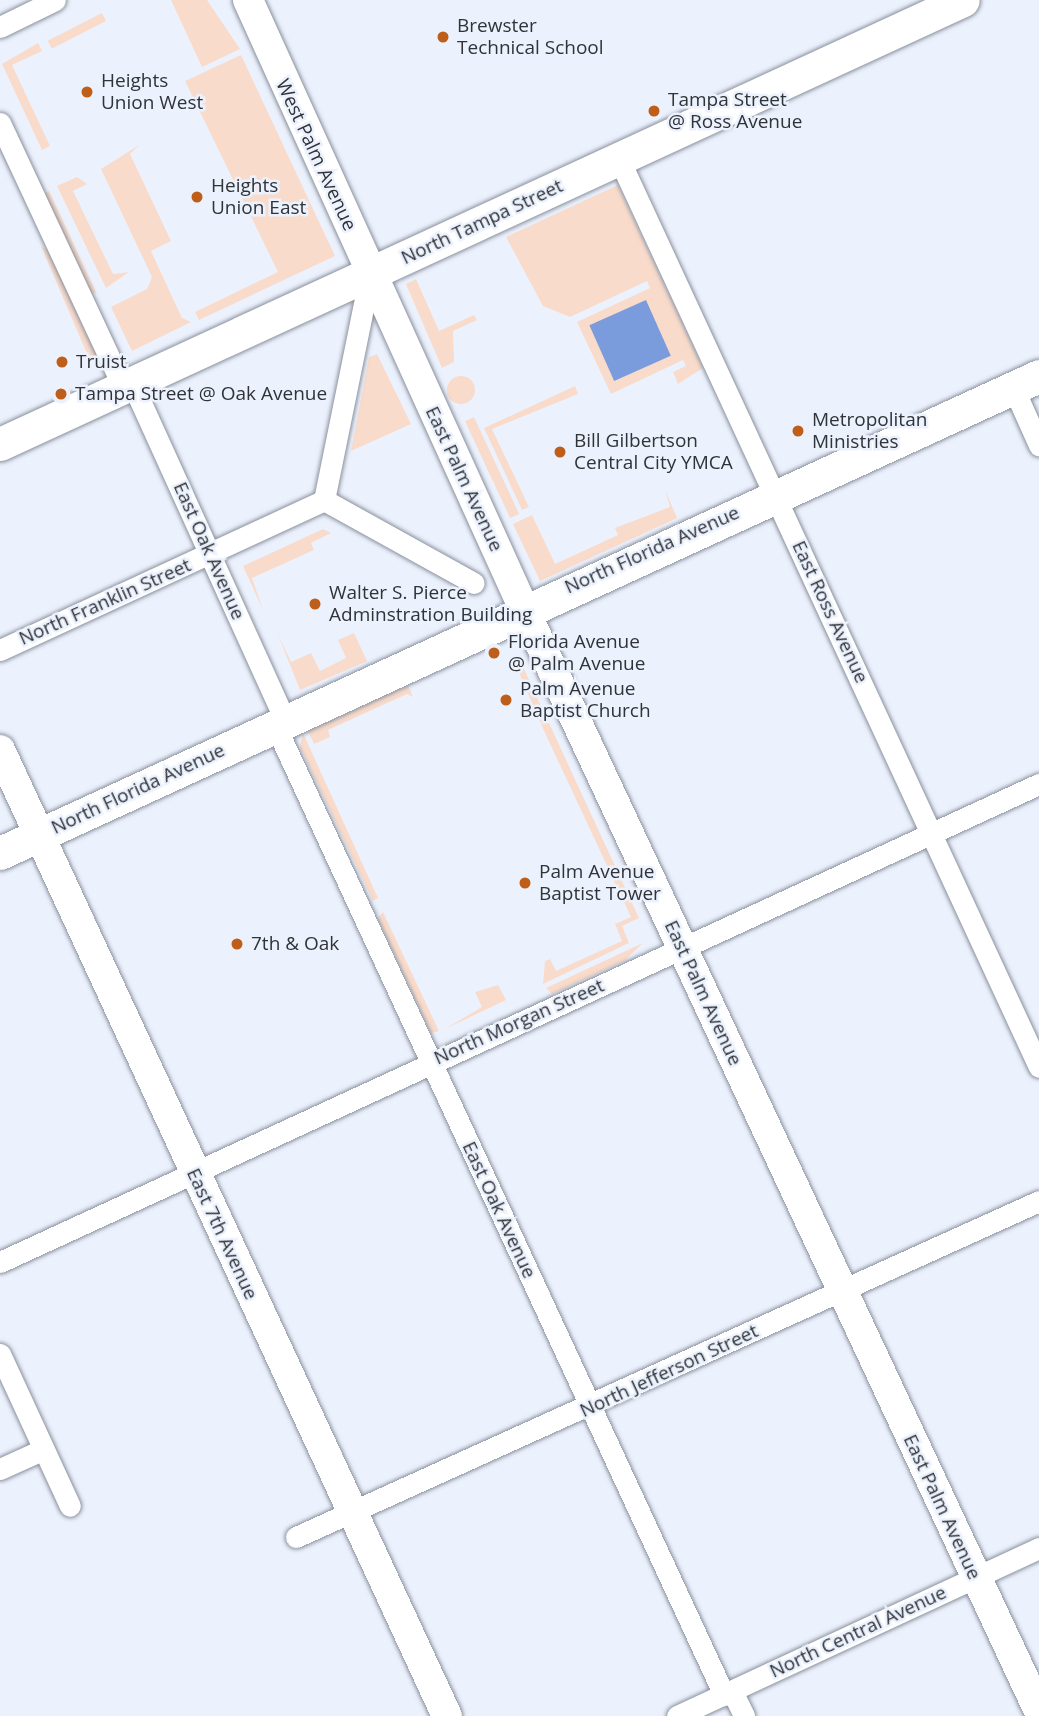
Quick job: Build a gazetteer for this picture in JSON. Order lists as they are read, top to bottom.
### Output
{
  "streets": {
    "main road": ["North Tampa Street", "North Florida Avenue"],
    "street": [
      "West Palm Avenue",
      "East Palm Avenue",
      "East Oak Avenue",
      "North Franklin Street",
      "East Ross Avenue",
      "North Morgan Street",
      "East 7th Avenue",
      "North Jefferson Street",
      "North Central Avenue"
    ]
  },
  "crossings": [
    ["West Palm Avenue", "North Tampa Street"],
    ["West Palm Avenue", "East Palm Avenue"],
    ["North Tampa Street", "East Palm Avenue"],
    ["North Tampa Street", "East Oak Avenue"],
    ["North Tampa Street", "East Ross Avenue"],
    ["East Palm Avenue", "North Florida Avenue"],
    ["East Palm Avenue", "North Morgan Street"],
    ["East Palm Avenue", "North Jefferson Street"],
    ["East Palm Avenue", "North Central Avenue"],
    ["North Florida Avenue", "East Oak Avenue"],
    ["North Florida Avenue", "East Ross Avenue"],
    ["North Florida Avenue", "East 7th Avenue"],
    ["East Oak Avenue", "North Franklin Street"],
    ["East Oak Avenue", "North Morgan Street"],
    ["East Oak Avenue", "North Jefferson Street"],
    ["East Oak Avenue", "North Central Avenue"],
    ["East Ross Avenue", "North Morgan Street"],
    ["North Morgan Street", "East 7th Avenue"],
    ["East 7th Avenue", "North Jefferson Street"]
  ],
  "places": [
    "Brewster Technical School",
    "Heights Union West",
    "Tampa Street @ Ross Avenue",
    "Heights Union East",
    "Truist",
    "Tampa Street @ Oak Avenue",
    "Metropolitan Ministries",
    "Bill Gilbertson Central City YMCA",
    "Walter S. Pierce Adminstration Building",
    "Florida Avenue @ Palm Avenue",
    "Palm Avenue Baptist Church",
    "Palm Avenue Baptist Tower",
    "7th & Oak"
  ]
}
